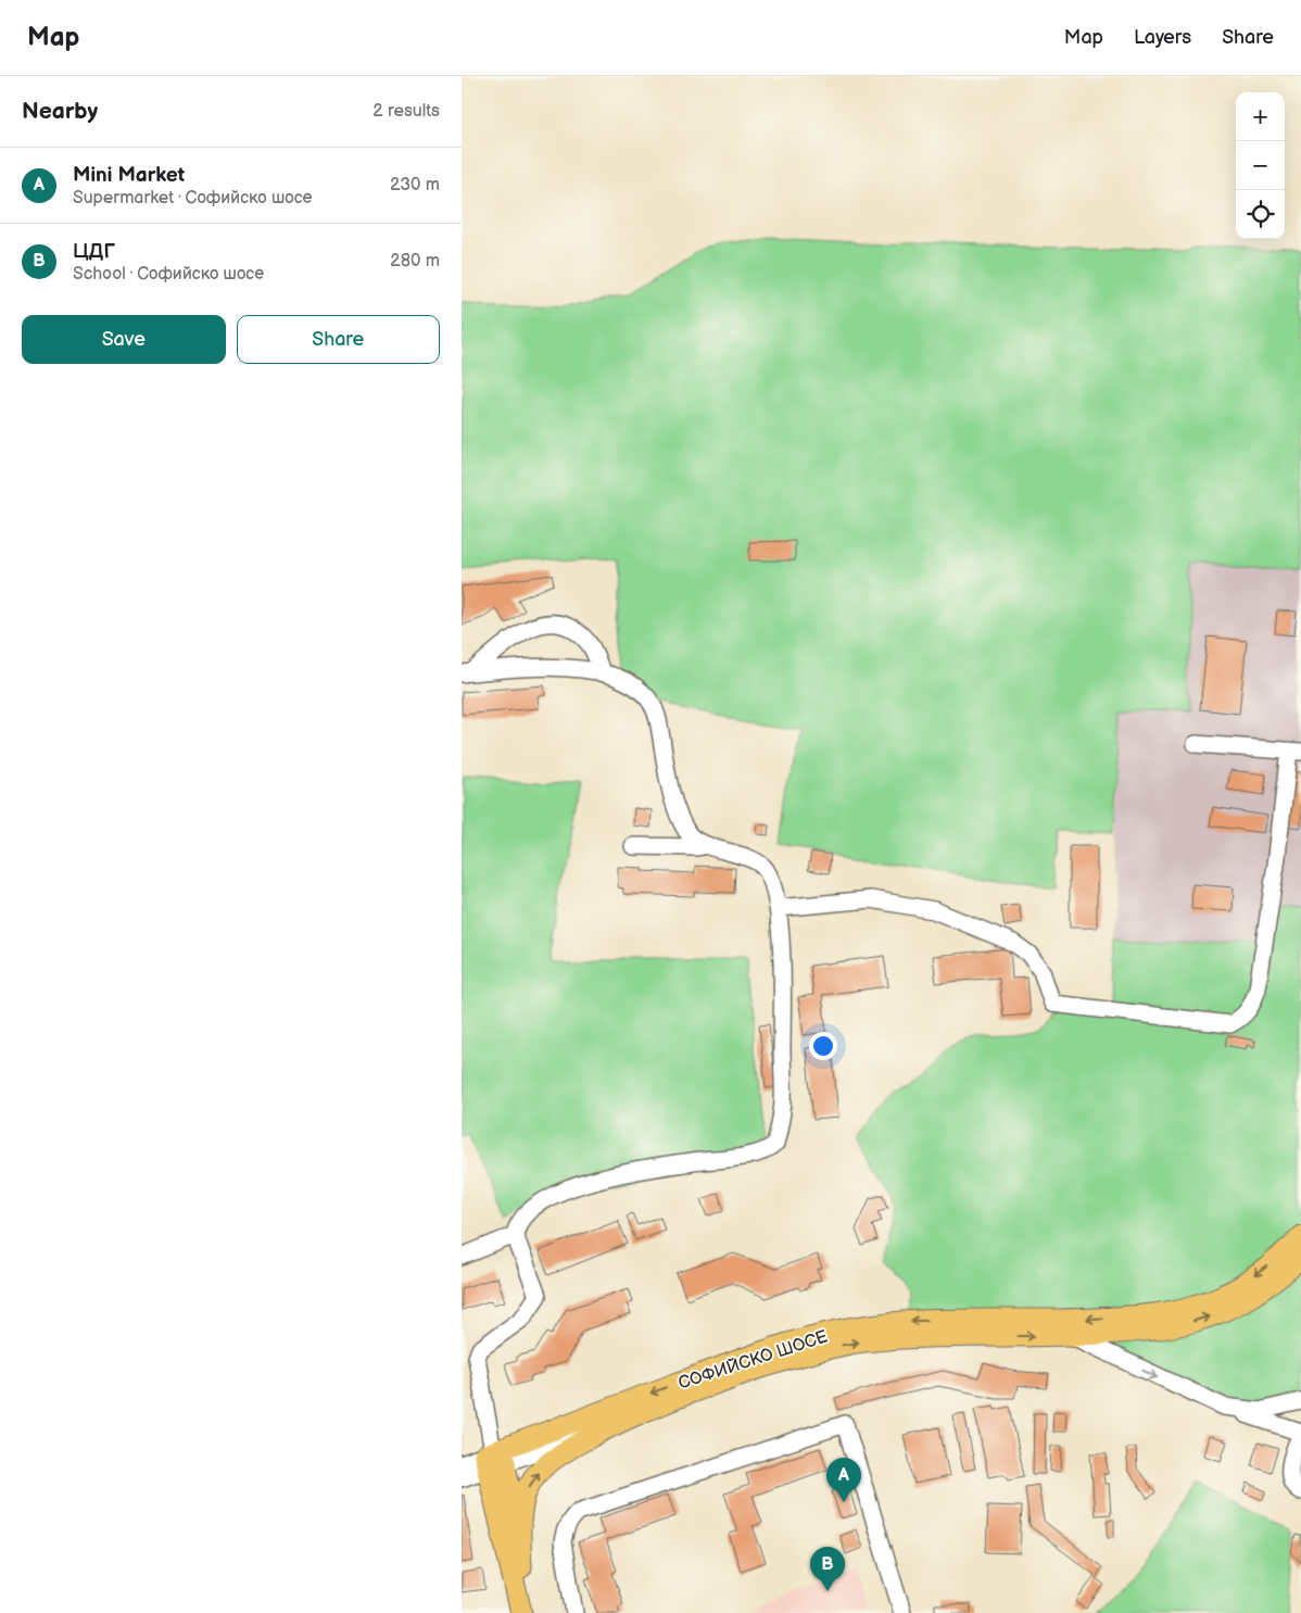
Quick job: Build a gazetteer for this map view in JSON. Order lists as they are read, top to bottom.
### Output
{
  "streets": {
    "main road": ["СОФИЙСКО ШОСЕ"]
  },
  "page": {
    "header": "Map",
    "nav": ["Map", "Layers", "Share"],
    "heading": ["Nearby", "2 results"],
    "map_buttons": ["+", "−"],
    "list": [
      {
        "mark": "A",
        "name": "Mini Market",
        "note": "Supermarket · Софийско шосе",
        "value": "230 m"
      },
      {
        "mark": "B",
        "name": "ЦДГ",
        "note": "School · Софийско шосе",
        "value": "280 m"
      }
    ],
    "buttons": ["Save", "Share"],
    "pins": ["A", "B"]
  }
}
